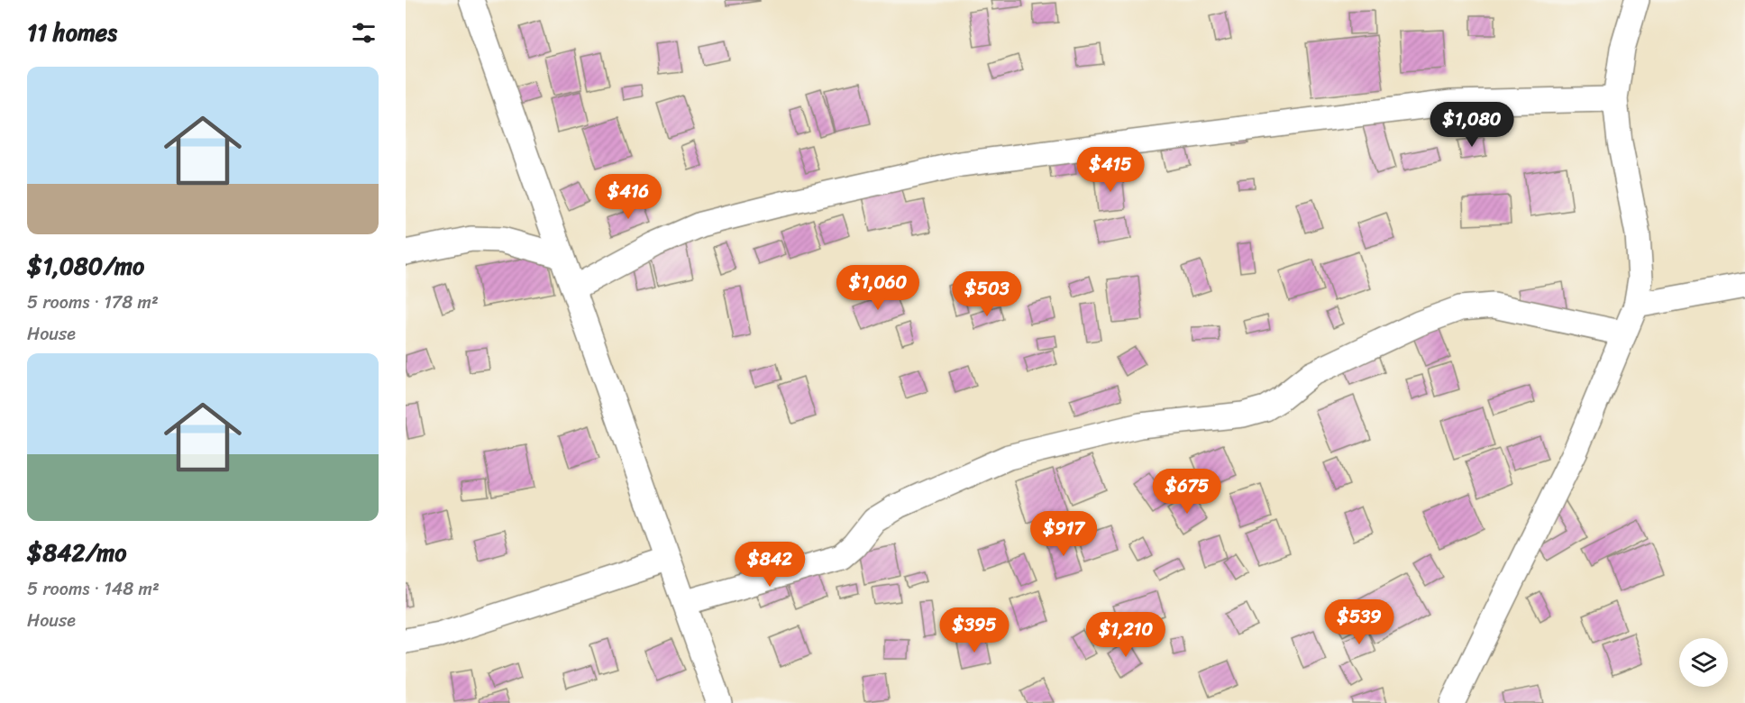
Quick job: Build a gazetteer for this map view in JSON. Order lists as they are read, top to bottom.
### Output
{
  "page": {
    "heading": "11 homes",
    "list": [
      {
        "name": "$1,080/mo",
        "note": "5 rooms · 178 m² · House"
      },
      {
        "name": "$842/mo",
        "note": "5 rooms · 148 m² · House"
      }
    ],
    "price": [
      "$1,080",
      "$415",
      "$416",
      "$1,060",
      "$503",
      "$675",
      "$917",
      "$842",
      "$539",
      "$395",
      "$1,210"
    ]
  }
}
